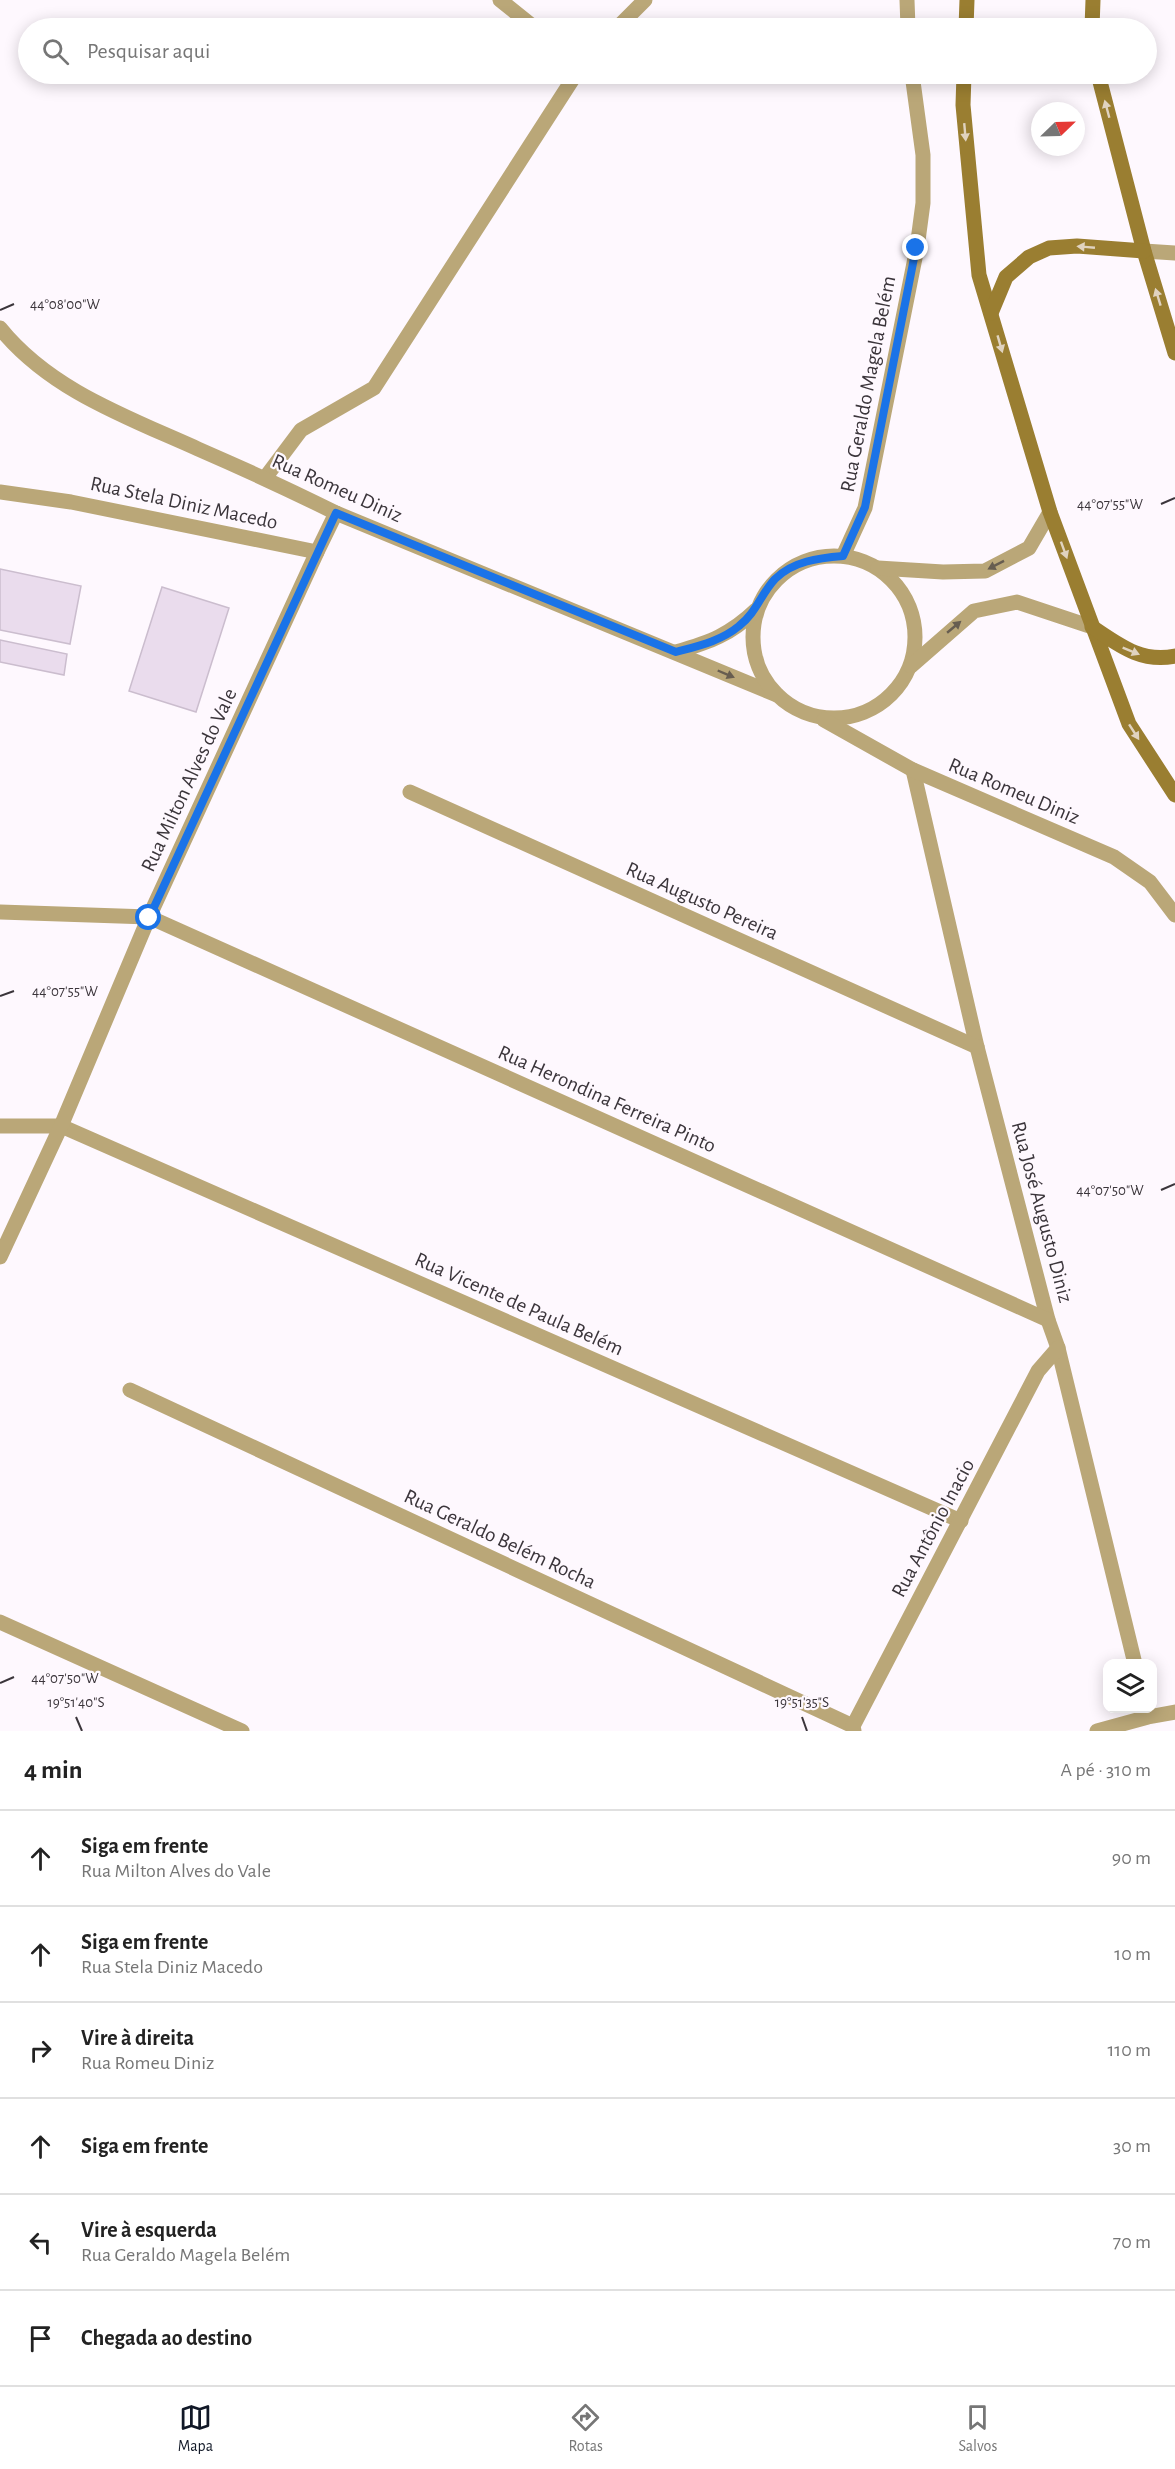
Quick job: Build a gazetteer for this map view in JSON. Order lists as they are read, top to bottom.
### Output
{
  "streets": {
    "street": [
      "Rua Geraldo Magela Belém",
      "Rua Romeu Diniz",
      "Rua Stela Diniz Macedo",
      "Rua Milton Alves do Vale",
      "Rua Augusto Pereira",
      "Rua Herondina Ferreira Pinto",
      "Rua José Augusto Diniz",
      "Rua Vicente de Paula Belém",
      "Rua Antônio Inacio",
      "Rua Geraldo Belém Rocha"
    ]
  },
  "crossings": [
    ["Rua Geraldo Magela Belém", "Rua Romeu Diniz"],
    ["Rua Romeu Diniz", "Rua José Augusto Diniz"],
    ["Rua Stela Diniz Macedo", "Rua Milton Alves do Vale"],
    ["Rua Milton Alves do Vale", "Rua Herondina Ferreira Pinto"],
    ["Rua Milton Alves do Vale", "Rua Vicente de Paula Belém"],
    ["Rua Augusto Pereira", "Rua José Augusto Diniz"],
    ["Rua Herondina Ferreira Pinto", "Rua José Augusto Diniz"],
    ["Rua José Augusto Diniz", "Rua Antônio Inacio"],
    ["Rua Vicente de Paula Belém", "Rua Antônio Inacio"],
    ["Rua Antônio Inacio", "Rua Geraldo Belém Rocha"]
  ],
  "north": "top right",
  "page": {
    "search": "Pesquisar aqui",
    "heading": ["4 min", "A pé · 310 m"],
    "list": [
      ["Siga em frente", "Rua Milton Alves do Vale", "90 m"],
      ["Siga em frente", "Rua Stela Diniz Macedo", "10 m"],
      ["Vire à direita", "Rua Romeu Diniz", "110 m"],
      ["Siga em frente", "30 m"],
      ["Vire à esquerda", "Rua Geraldo Magela Belém", "70 m"],
      "Chegada ao destino"
    ],
    "nav": ["Mapa", "Rotas", "Salvos"]
  },
  "coordinates": [
    "44°08'00\"W",
    "44°07'55\"W",
    "44°07'50\"W",
    "19°51'40\"S",
    "19°51'35\"S"
  ]
}
